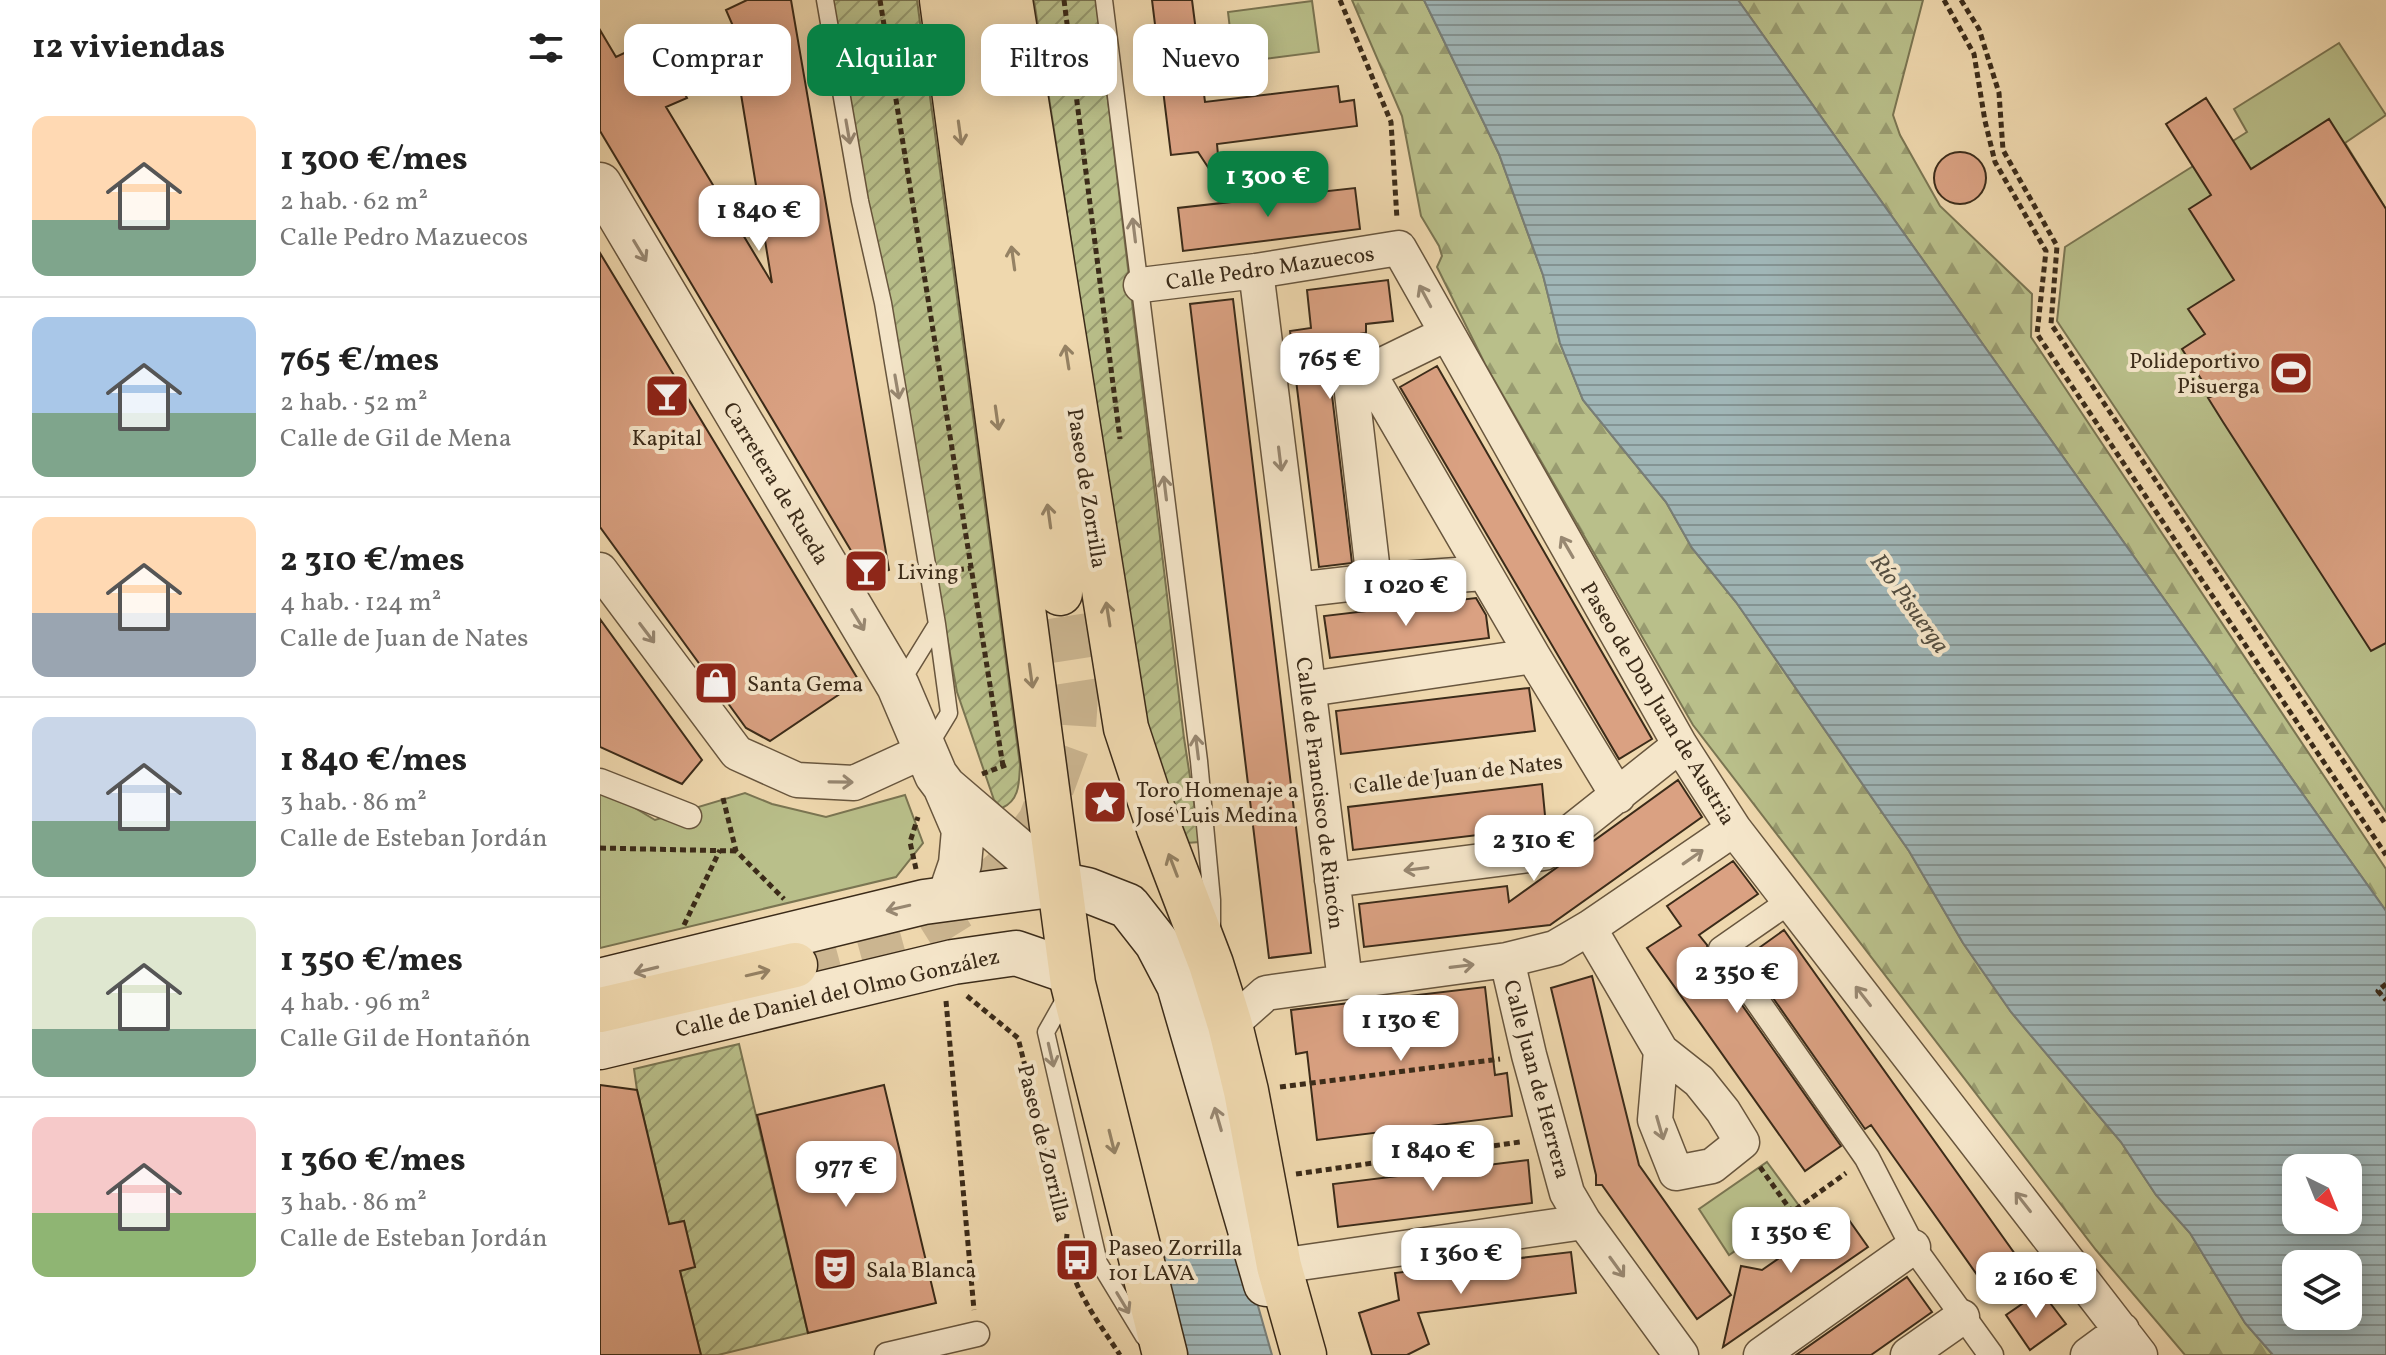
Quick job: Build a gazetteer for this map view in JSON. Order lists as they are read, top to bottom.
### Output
{
  "streets": {
    "main road": ["Paseo de Zorrilla", "Calle de Daniel del Olmo González"],
    "street": [
      "Calle Pedro Mazuecos",
      "Carretera de Rueda",
      "Paseo de Don Juan de Austria",
      "Calle de Francisco de Rincón",
      "Calle Juan de Herrera"
    ],
    "path": ["Calle de Juan de Nates"]
  },
  "crossings": [
    ["Calle Pedro Mazuecos", "Paseo de Zorrilla"],
    ["Calle Pedro Mazuecos", "Paseo de Don Juan de Austria"],
    ["Calle Pedro Mazuecos", "Calle de Francisco de Rincón"],
    ["Paseo de Zorrilla", "Calle de Daniel del Olmo González"],
    ["Calle de Juan de Nates", "Calle de Francisco de Rincón"]
  ],
  "one_way": ["Carretera de Rueda"],
  "water": ["Río Pisuerga"],
  "places": {
    "sports": ["Polideportivo Pisuerga"],
    "bar": ["Kapital", "Living"],
    "shop": ["Santa Gema"],
    "place": ["Toro Homenaje a José Luis Medina"],
    "bus stop": ["Paseo Zorrilla 101 LAVA"],
    "theatre": ["Sala Blanca"]
  },
  "north": "bottom right",
  "page": {
    "heading": "12 viviendas",
    "chip": [
      "Comprar",
      "Alquilar",
      "Filtros",
      "Nuevo"
    ],
    "list": [
      {
        "name": "1 300 €/mes",
        "note": "2 hab. · 62 m² · Calle Pedro Mazuecos"
      },
      {
        "name": "765 €/mes",
        "note": "2 hab. · 52 m² · Calle de Gil de Mena"
      },
      {
        "name": "2 310 €/mes",
        "note": "4 hab. · 124 m² · Calle de Juan de Nates"
      },
      {
        "name": "1 840 €/mes",
        "note": "3 hab. · 86 m² · Calle de Esteban Jordán"
      },
      {
        "name": "1 350 €/mes",
        "note": "4 hab. · 96 m² · Calle Gil de Hontañón"
      },
      {
        "name": "1 360 €/mes",
        "note": "3 hab. · 86 m² · Calle de Esteban Jordán"
      }
    ],
    "price": [
      "1 300 €",
      "1 840 €",
      "765 €",
      "1 020 €",
      "2 310 €",
      "2 350 €",
      "1 130 €",
      "1 840 €",
      "977 €",
      "1 350 €",
      "1 360 €",
      "2 160 €"
    ]
  }
}
